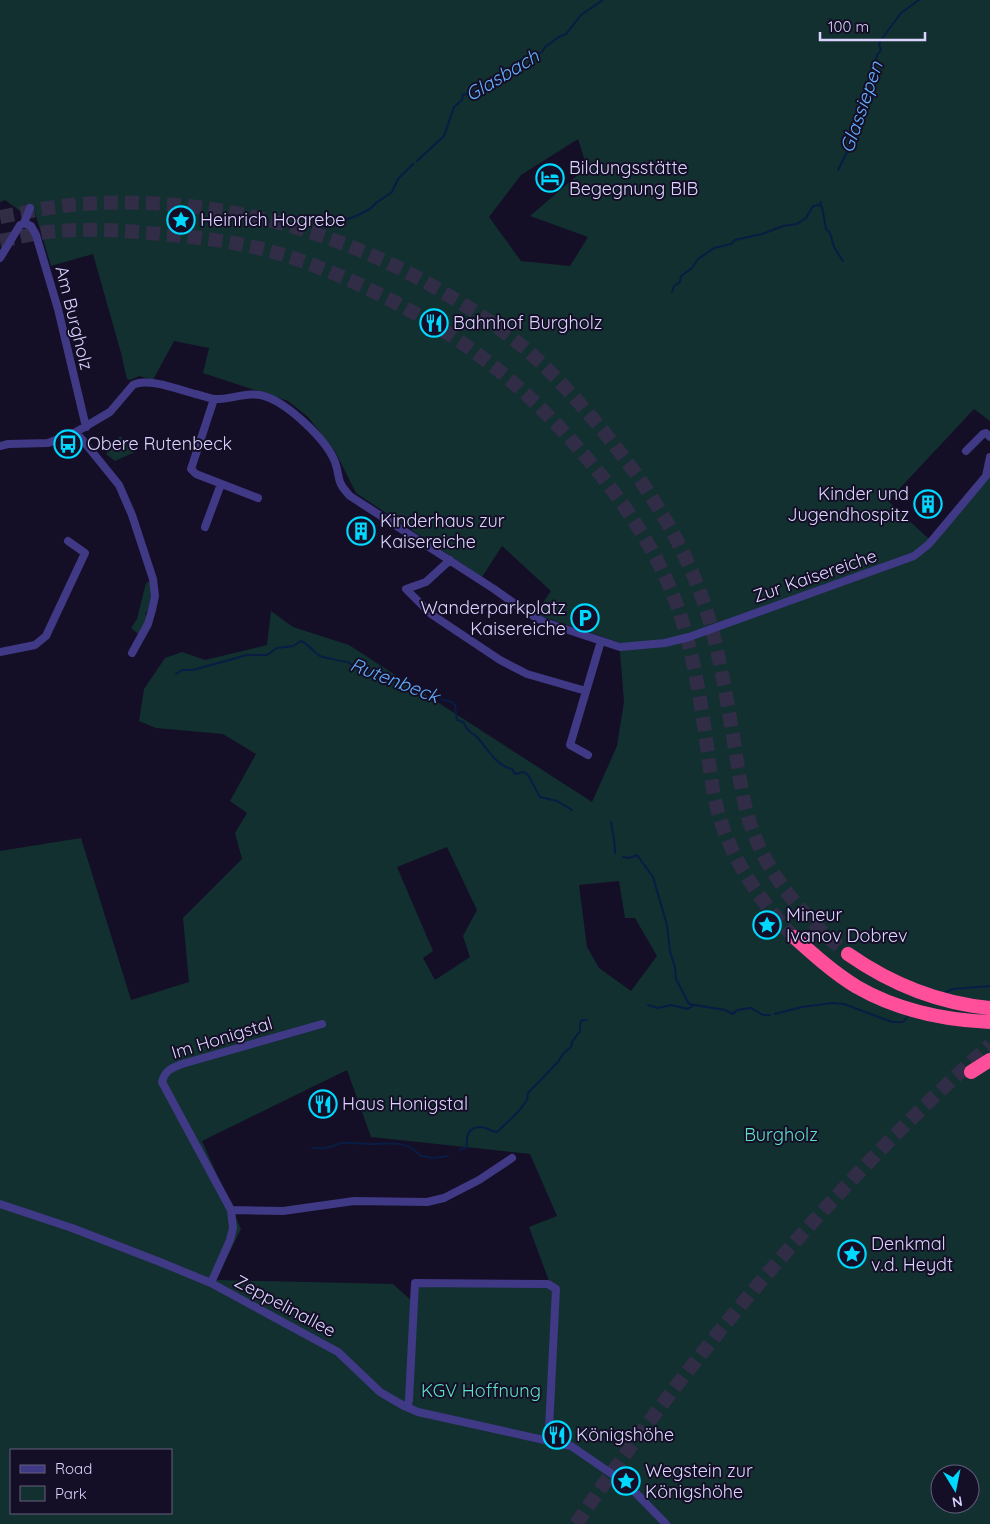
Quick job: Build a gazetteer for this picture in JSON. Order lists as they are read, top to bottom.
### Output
{
  "streets": {
    "street": [
      "Am Burgholz",
      "Zur Kaisereiche",
      "Im Honigstal",
      "Zeppelinallee"
    ]
  },
  "crossings": [
    ["Am Burgholz", "Zur Kaisereiche"],
    ["Im Honigstal", "Zeppelinallee"]
  ],
  "water": ["Glasbach", "Glassiepen", "Rutenbeck"],
  "parks": ["Burgholz", "KGV Hoffnung"],
  "places": {
    "hotel": ["Bildungsstätte Begegnung BIB"],
    "place": [
      "Heinrich Hogrebe",
      "Mineur Ivanov Dobrev",
      "Denkmal v.d. Heydt",
      "Wegstein zur Königshöhe"
    ],
    "restaurant": ["Bahnhof Burgholz", "Haus Honigstal", "Königshöhe"],
    "bus stop": ["Obere Rutenbeck"],
    "building": ["Kinder und Jugendhospitz", "Kinderhaus zur Kaisereiche"],
    "parking": ["Wanderparkplatz Kaisereiche"]
  },
  "legend": ["Road", "Park"],
  "scale_bar": "100 m",
  "north": "bottom"
}
